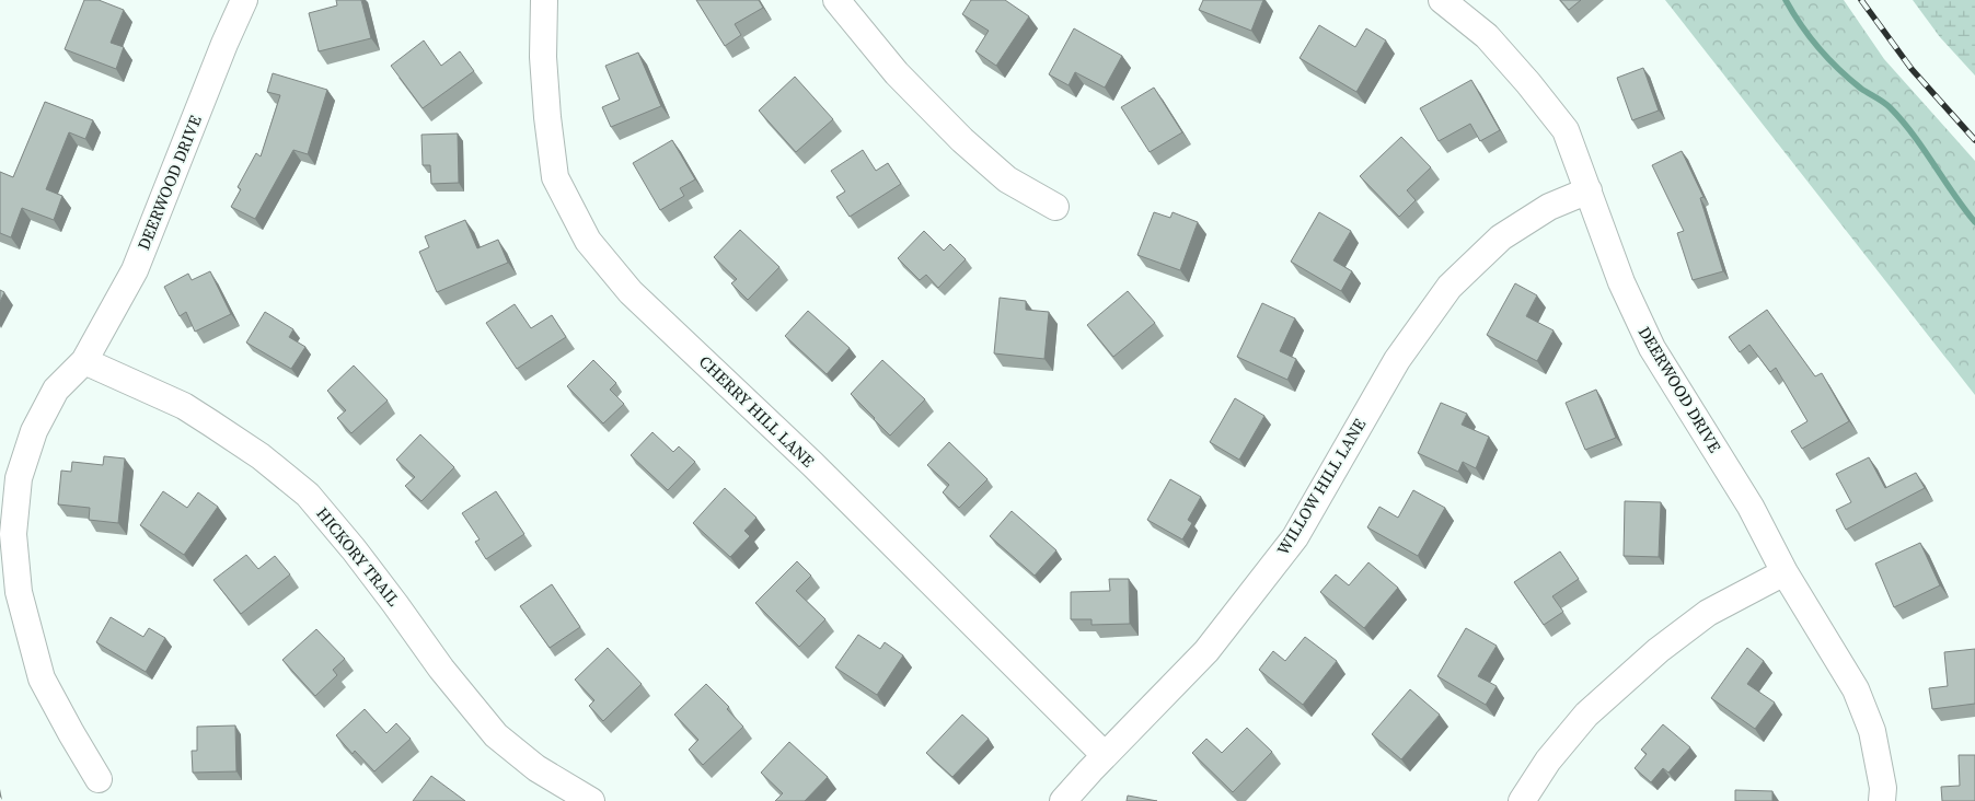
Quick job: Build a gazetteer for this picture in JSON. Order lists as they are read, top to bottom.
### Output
{
  "streets": {
    "street": [
      "DEERWOOD DRIVE",
      "CHERRY HILL LANE",
      "WILLOW HILL LANE",
      "HICKORY TRAIL"
    ]
  },
  "crossings": [
    ["DEERWOOD DRIVE", "WILLOW HILL LANE"],
    ["DEERWOOD DRIVE", "HICKORY TRAIL"],
    ["CHERRY HILL LANE", "WILLOW HILL LANE"]
  ]
}
